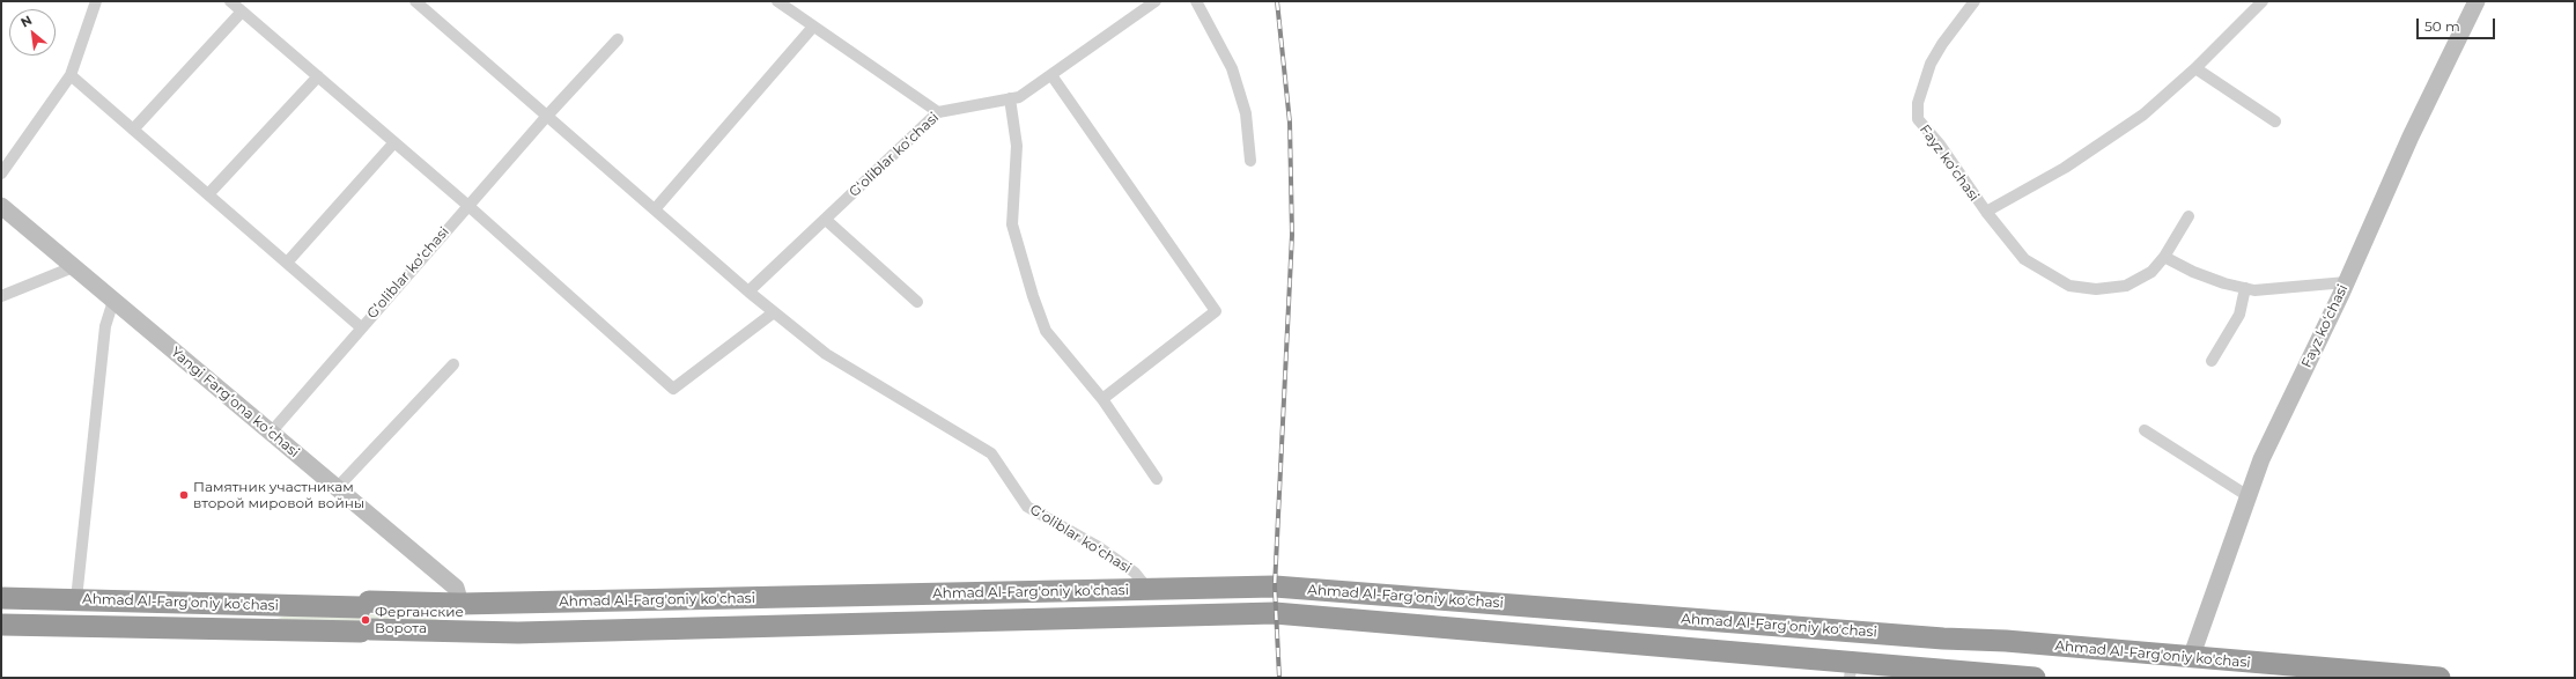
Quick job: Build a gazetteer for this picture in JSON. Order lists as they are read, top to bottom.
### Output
{
  "streets": {
    "highway": ["Ahmad Al-Farg'oniy ko'chasi"],
    "street": ["Gʻoliblar koʻchasi", "Fayz koʻchasi", "Yangi Fargʻona koʻchasi"]
  },
  "crossings": [
    ["Gʻoliblar koʻchasi", "Yangi Fargʻona koʻchasi"],
    ["Gʻoliblar koʻchasi", "Ahmad Al-Farg'oniy ko'chasi"],
    ["Fayz koʻchasi", "Ahmad Al-Farg'oniy ko'chasi"],
    ["Yangi Fargʻona koʻchasi", "Ahmad Al-Farg'oniy ko'chasi"]
  ],
  "places": ["Памятник участникам второй мировой войны", "Ферганские Ворота"],
  "scale_bar": "50 m",
  "north": "top left"
}
